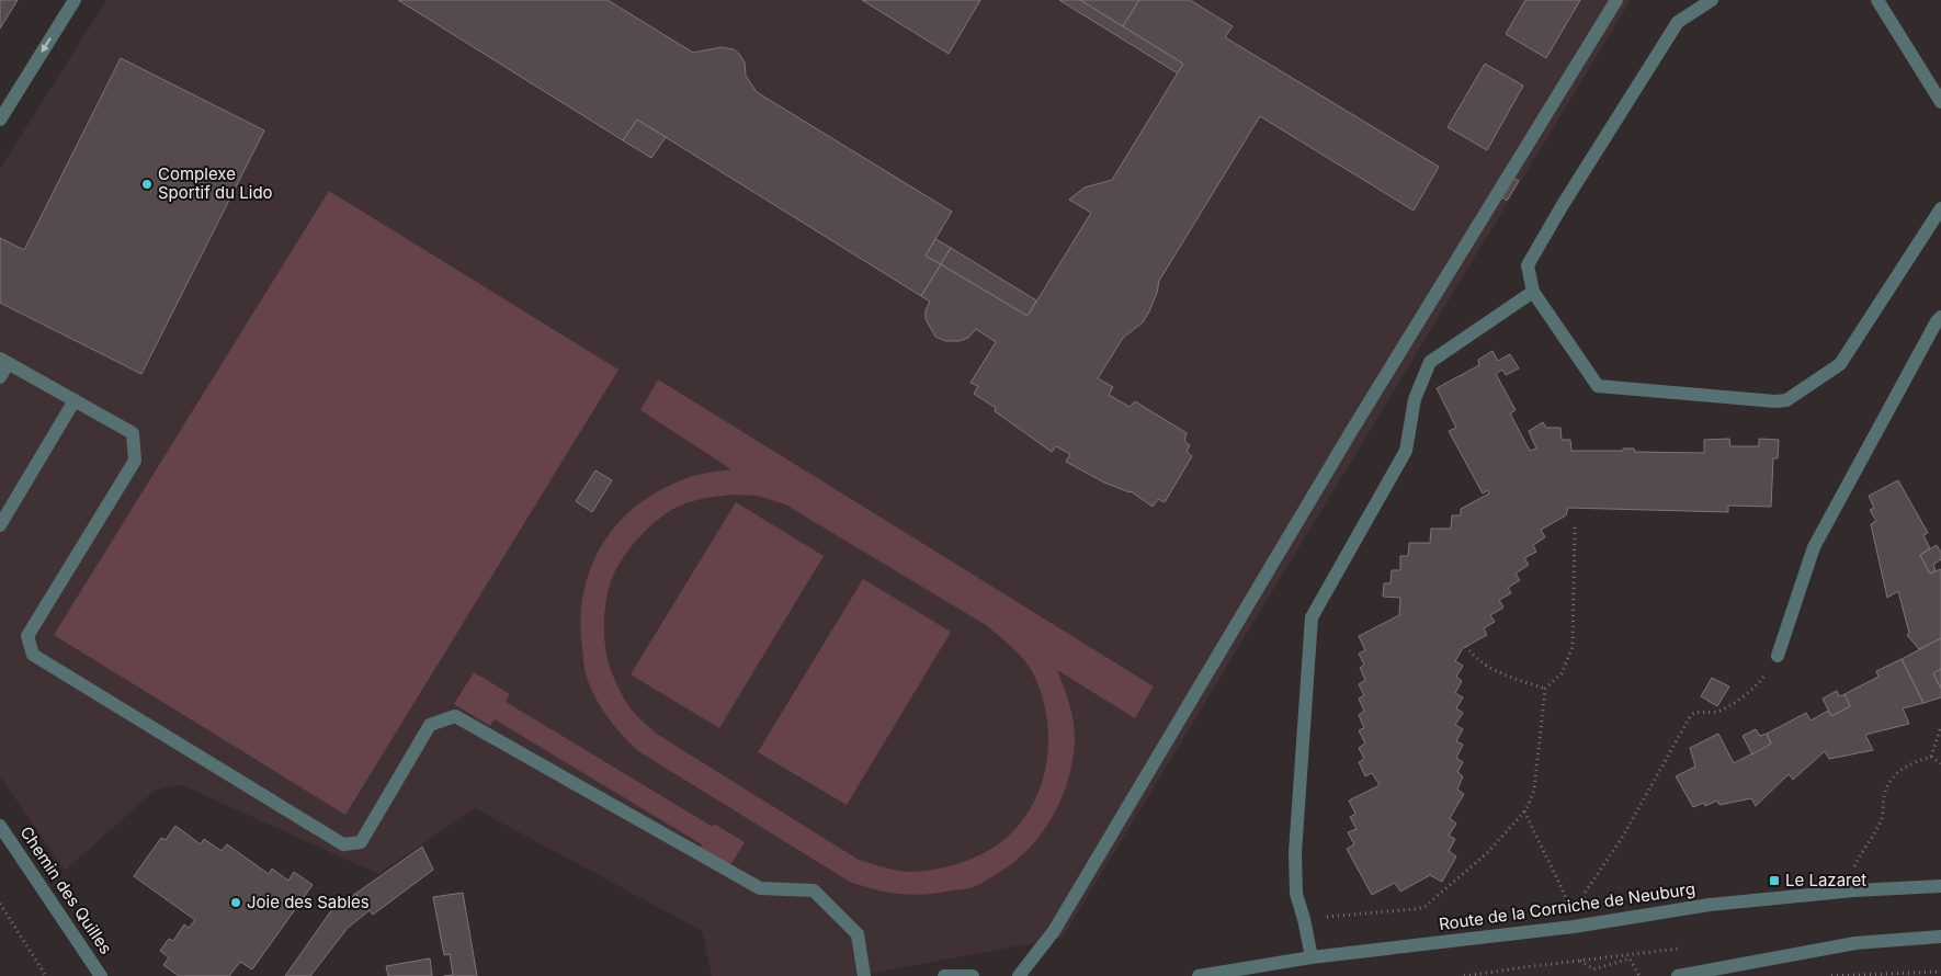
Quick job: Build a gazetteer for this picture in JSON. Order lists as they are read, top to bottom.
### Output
{
  "streets": {
    "street": ["Chemin des Quilles", "Route de la Corniche de Neuburg"]
  },
  "places": {
    "other": ["Complexe Sportif du Lido", "Joie des Sables"],
    "transit": ["Le Lazaret"]
  }
}
